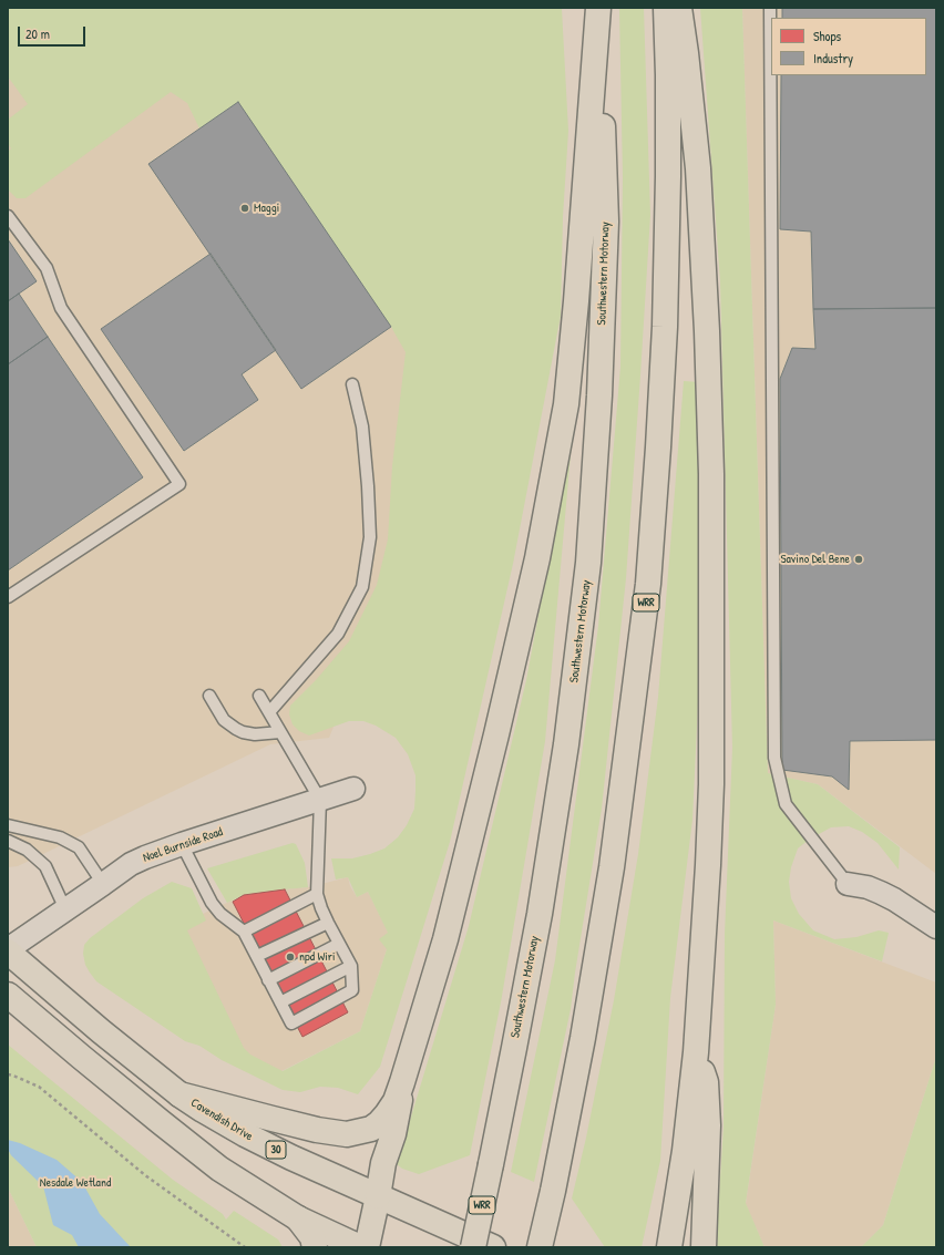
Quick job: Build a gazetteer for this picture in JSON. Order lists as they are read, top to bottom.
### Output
{
  "streets": {
    "main road": [
      "Southwestern Motorway",
      "WRR",
      "Cavendish Drive",
      "30"
    ],
    "street": ["Noel Burnside Road"]
  },
  "crossings": [
    ["Noel Burnside Road", "Cavendish Drive"]
  ],
  "parks": ["Nesdale Wetland"],
  "places": ["Maggi", "Savino Del Bene", "npd Wiri"],
  "legend": ["Shops", "Industry"],
  "scale_bar": "20 m"
}
